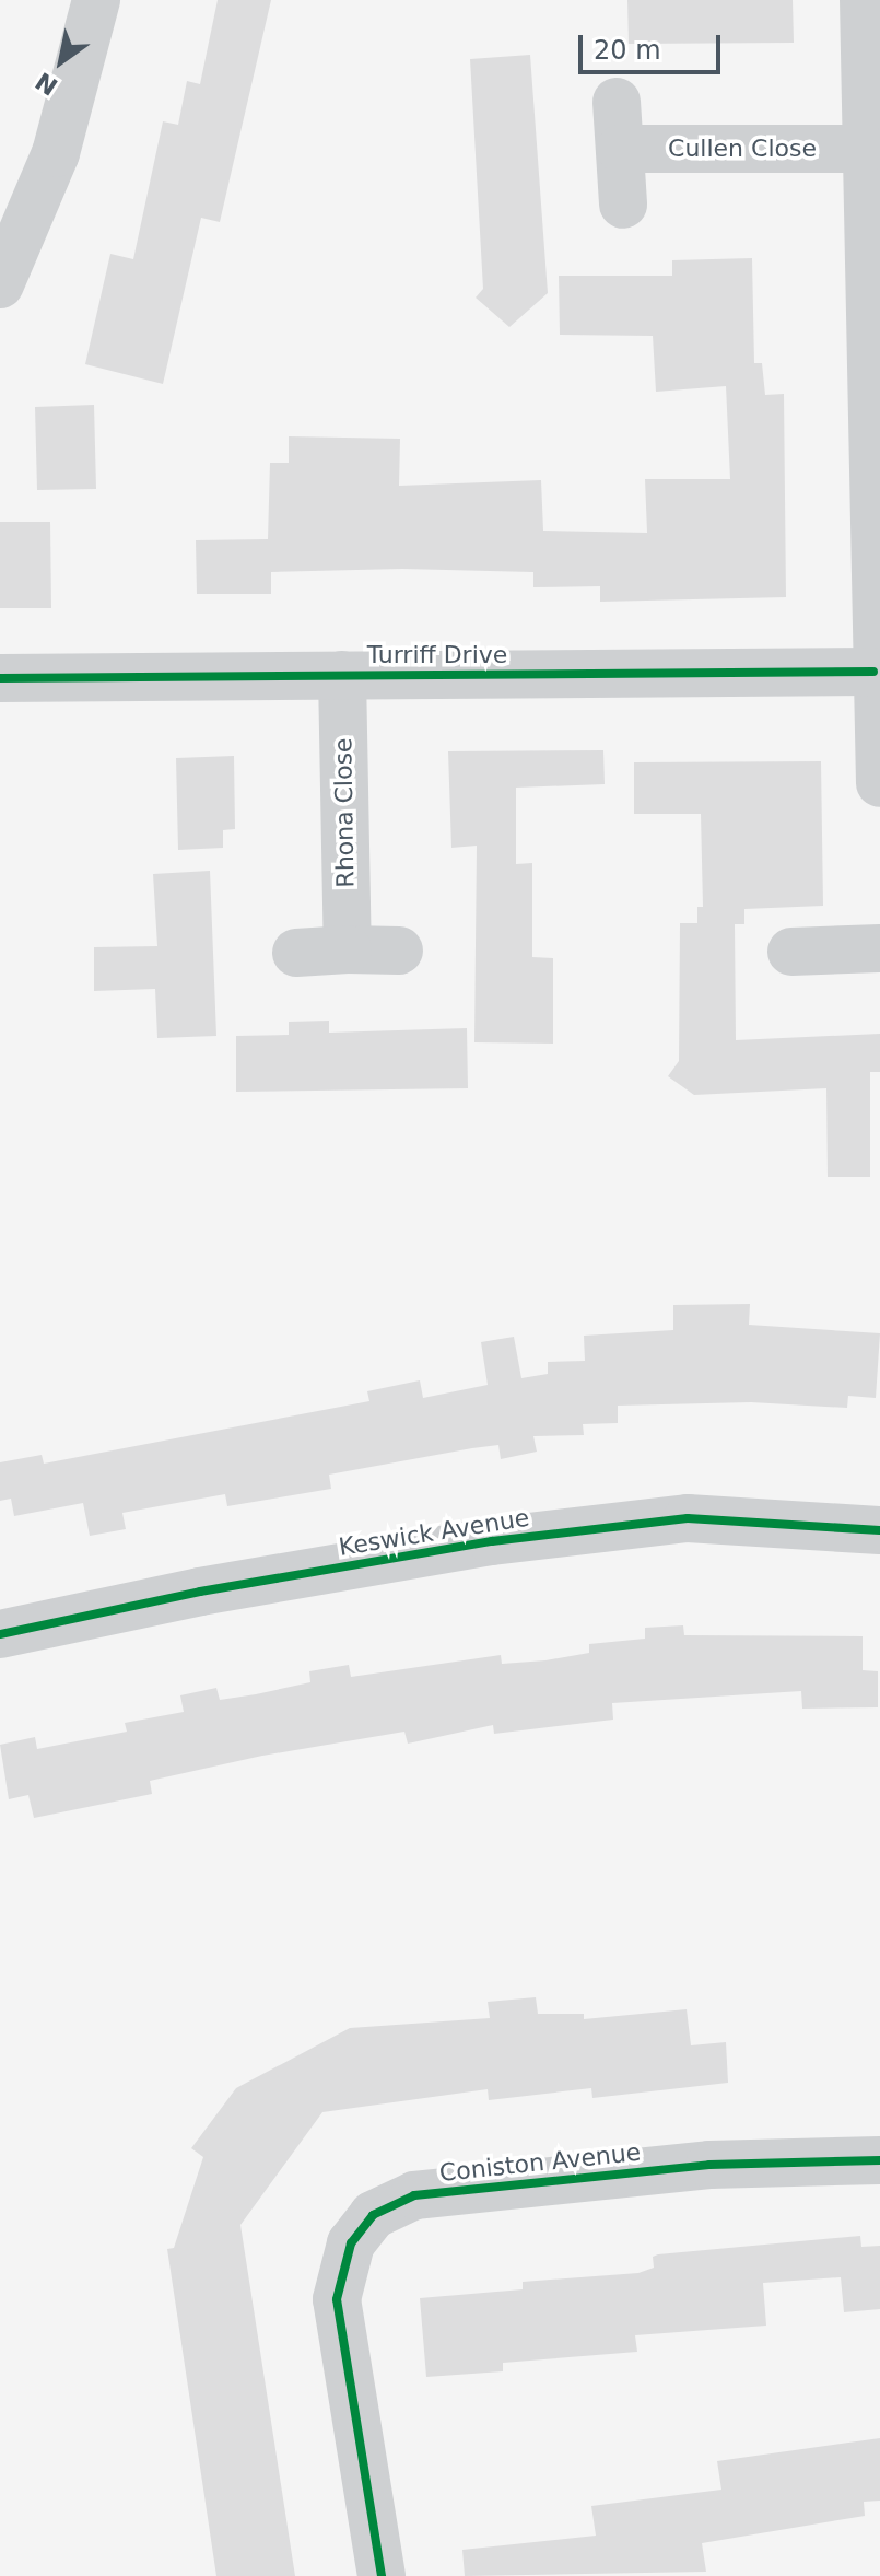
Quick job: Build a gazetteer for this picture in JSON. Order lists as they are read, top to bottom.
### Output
{
  "streets": {
    "street": [
      "Cullen Close",
      "Turriff Drive",
      "Rhona Close",
      "Keswick Avenue",
      "Coniston Avenue"
    ]
  },
  "crossings": [
    ["Turriff Drive", "Rhona Close"]
  ],
  "scale_bar": "20 m",
  "north": "bottom left"
}
